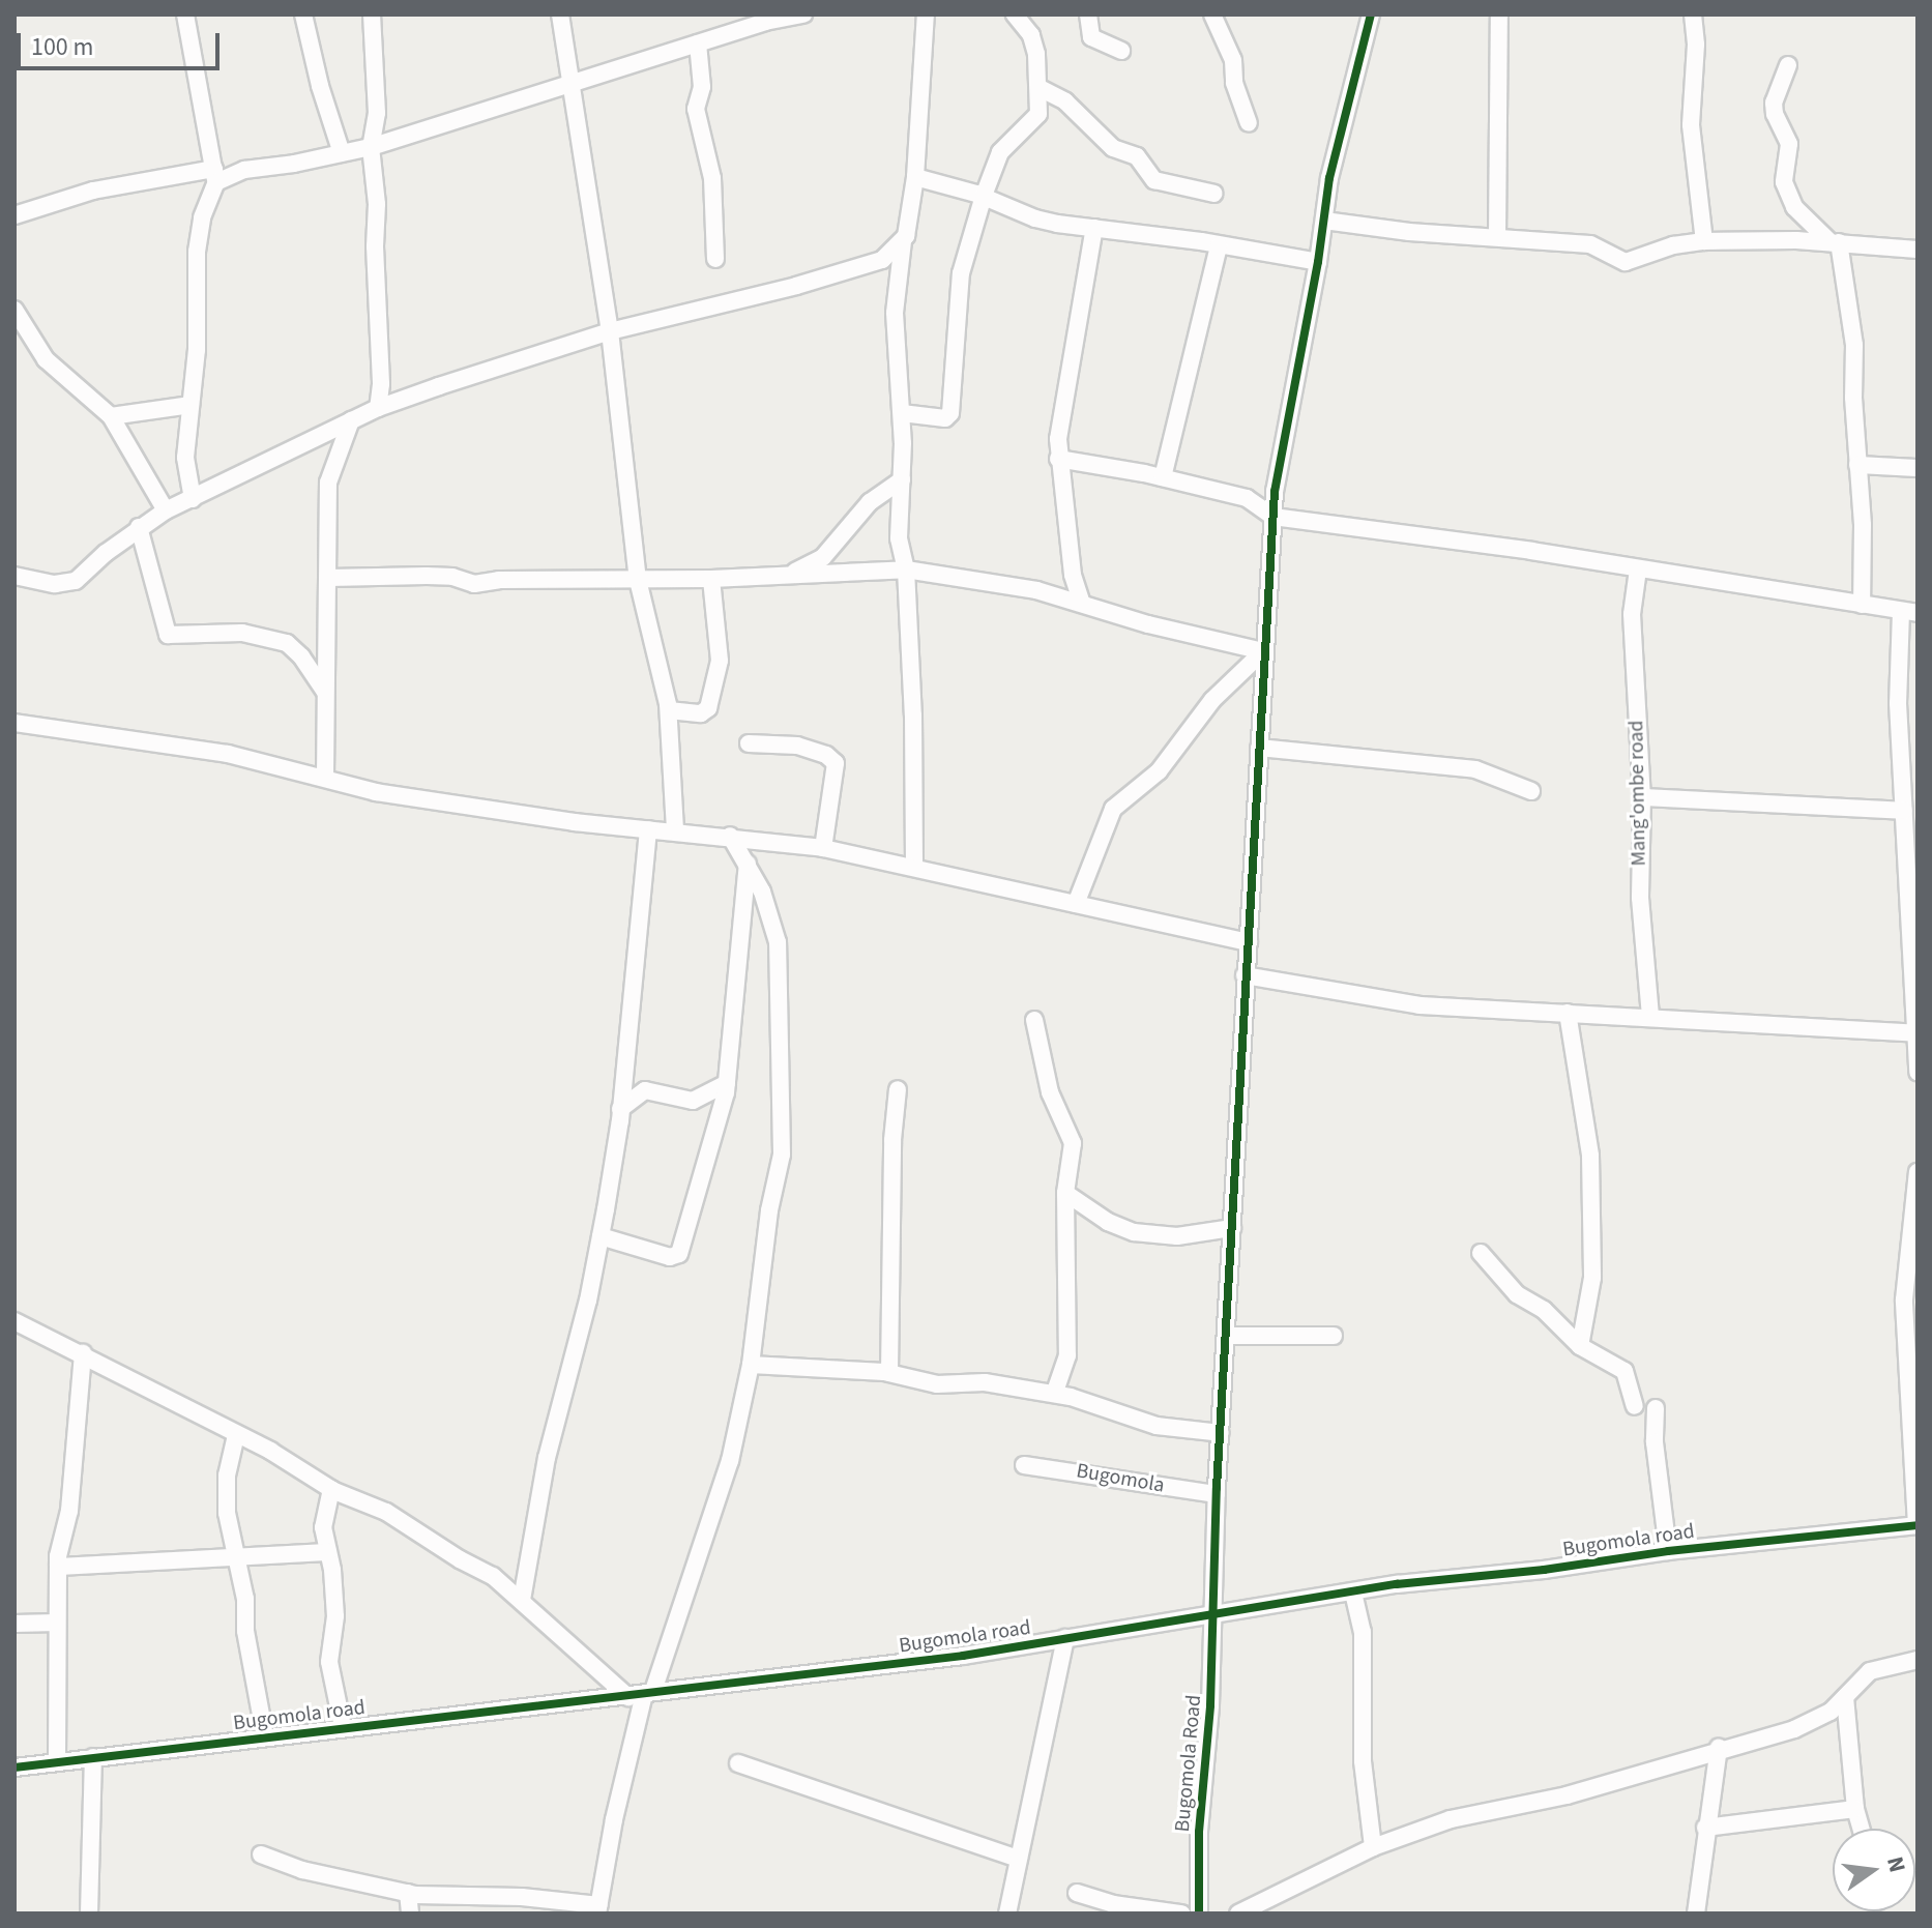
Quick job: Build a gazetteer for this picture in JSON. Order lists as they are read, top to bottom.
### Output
{
  "streets": {
    "street": [
      "Mang'ombe road",
      "Bugomola",
      "Bugomola road",
      "Bugomola Road"
    ]
  },
  "crossings": [
    ["Bugomola", "Bugomola Road"],
    ["Bugomola road", "Bugomola Road"]
  ],
  "scale_bar": "100 m",
  "north": "right"
}
